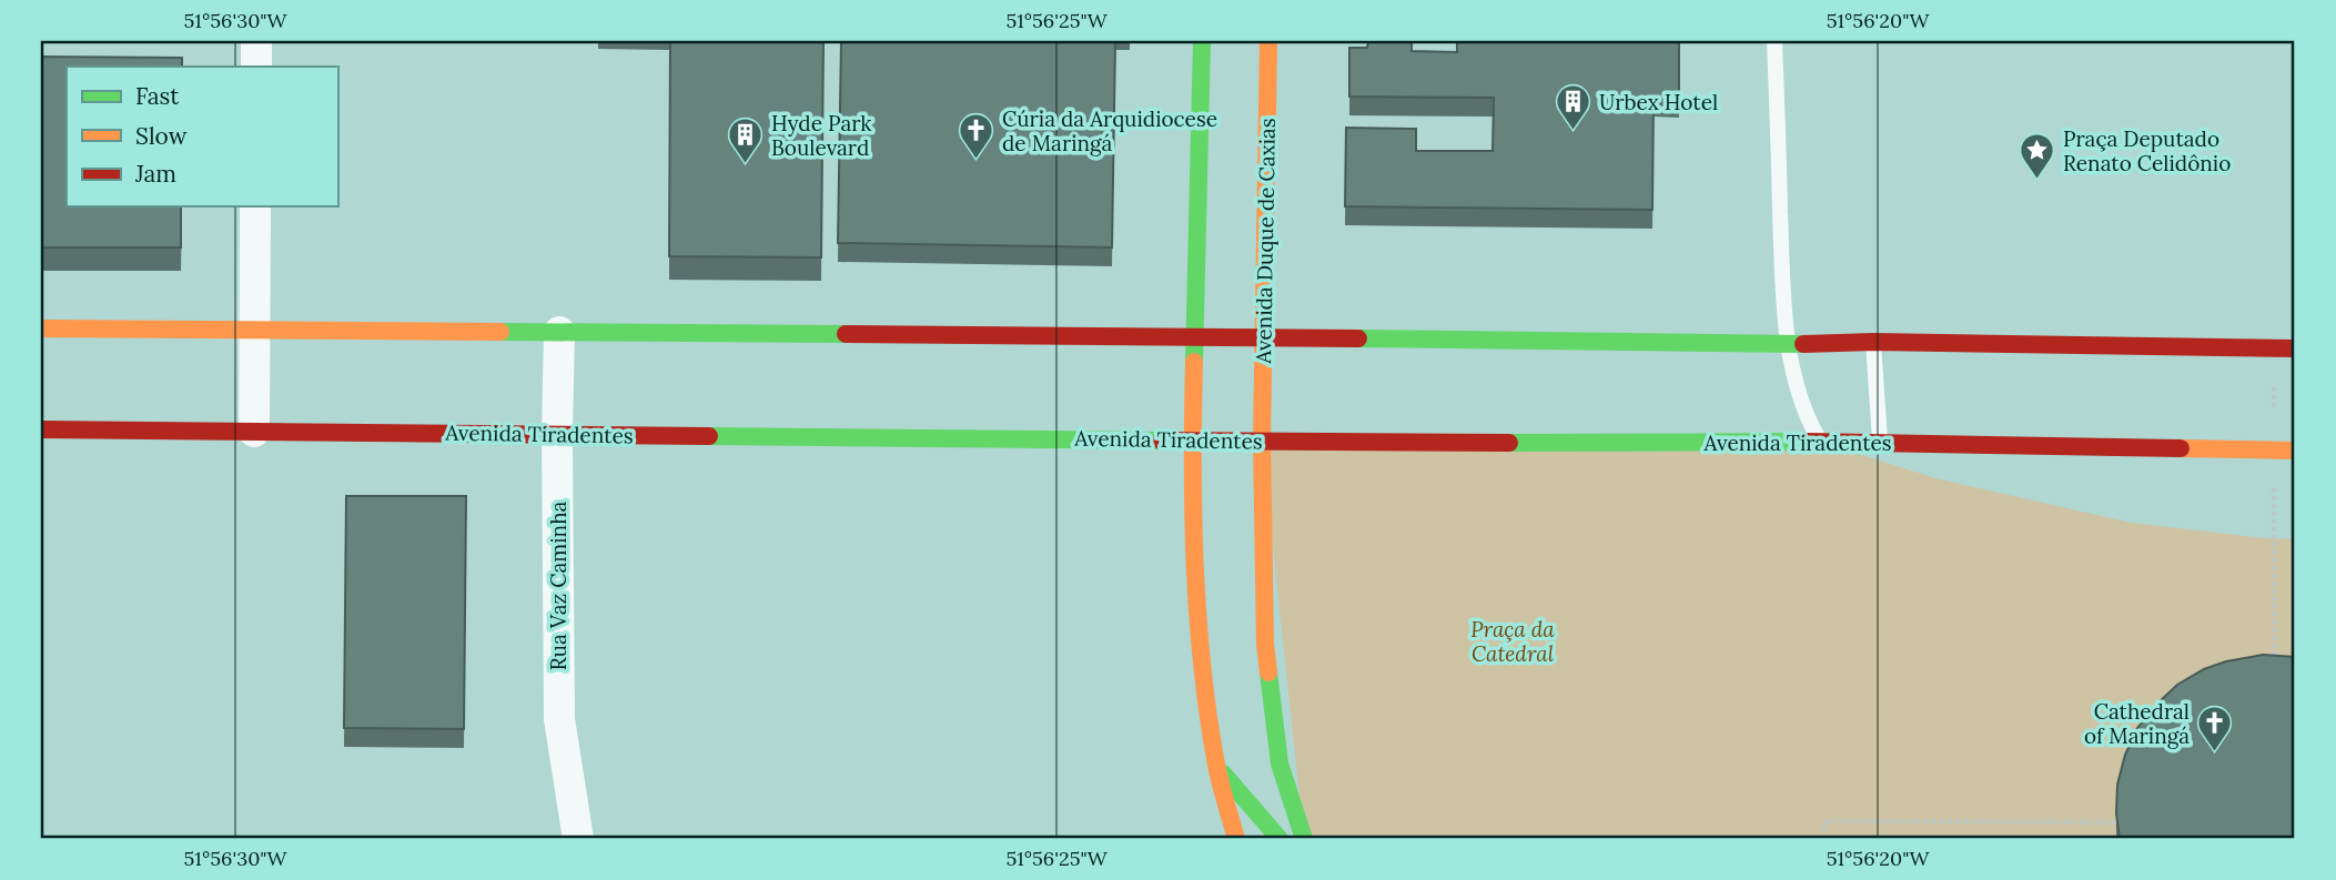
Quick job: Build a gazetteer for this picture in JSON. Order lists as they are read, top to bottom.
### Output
{
  "streets": {
    "main road": ["Avenida Duque de Caxias", "Avenida Tiradentes"],
    "street": ["Rua Vaz Caminha"]
  },
  "crossings": [
    ["Avenida Duque de Caxias", "Avenida Tiradentes"],
    ["Avenida Tiradentes", "Rua Vaz Caminha"]
  ],
  "parks": ["Praça da Catedral"],
  "places": {
    "building": ["Urbex Hotel", "Hyde Park Boulevard"],
    "church": ["Cúria da Arquidiocese de Maringá", "Cathedral of Maringá"],
    "place": ["Praça Deputado Renato Celidônio"]
  },
  "legend": ["Fast", "Slow", "Jam"],
  "coordinates": ["51°56'30\"W", "51°56'25\"W", "51°56'20\"W"]
}
